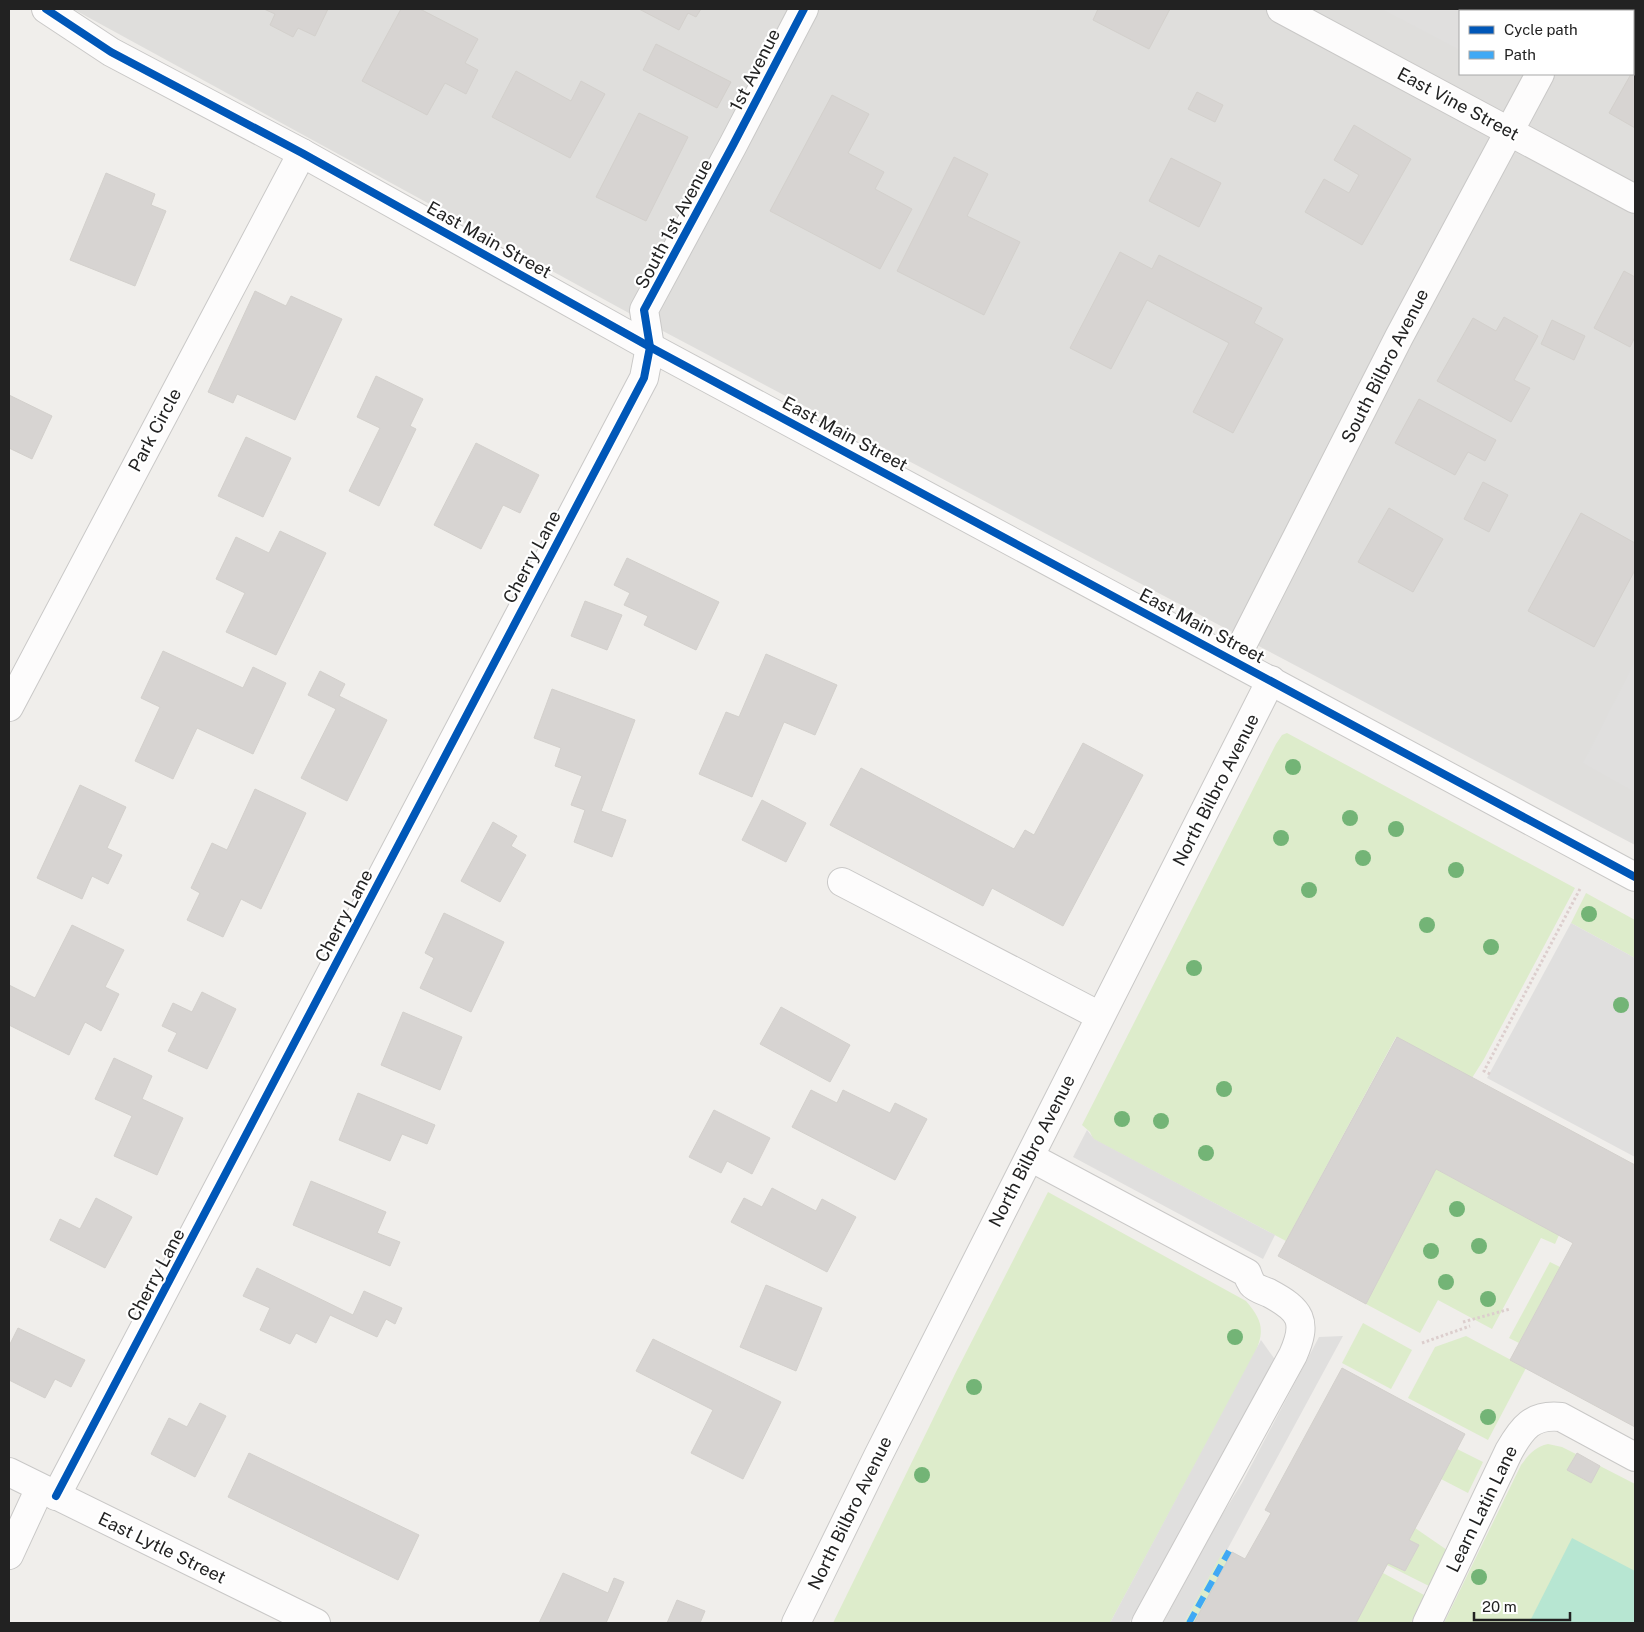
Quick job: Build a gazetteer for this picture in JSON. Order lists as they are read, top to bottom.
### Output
{
  "streets": {
    "street": [
      "1st Avenue",
      "East Vine Street",
      "South 1st Avenue",
      "East Main Street",
      "South Bilbro Avenue",
      "Park Circle",
      "Cherry Lane",
      "North Bilbro Avenue",
      "Learn Latin Lane",
      "East Lytle Street"
    ]
  },
  "crossings": [
    ["1st Avenue", "South 1st Avenue"],
    ["East Vine Street", "South Bilbro Avenue"],
    ["South 1st Avenue", "East Main Street"],
    ["South 1st Avenue", "Cherry Lane"],
    ["East Main Street", "South Bilbro Avenue"],
    ["East Main Street", "Park Circle"],
    ["East Main Street", "Cherry Lane"],
    ["East Main Street", "North Bilbro Avenue"],
    ["Cherry Lane", "East Lytle Street"]
  ],
  "legend": ["Cycle path", "Path"],
  "scale_bar": "20 m"
}
